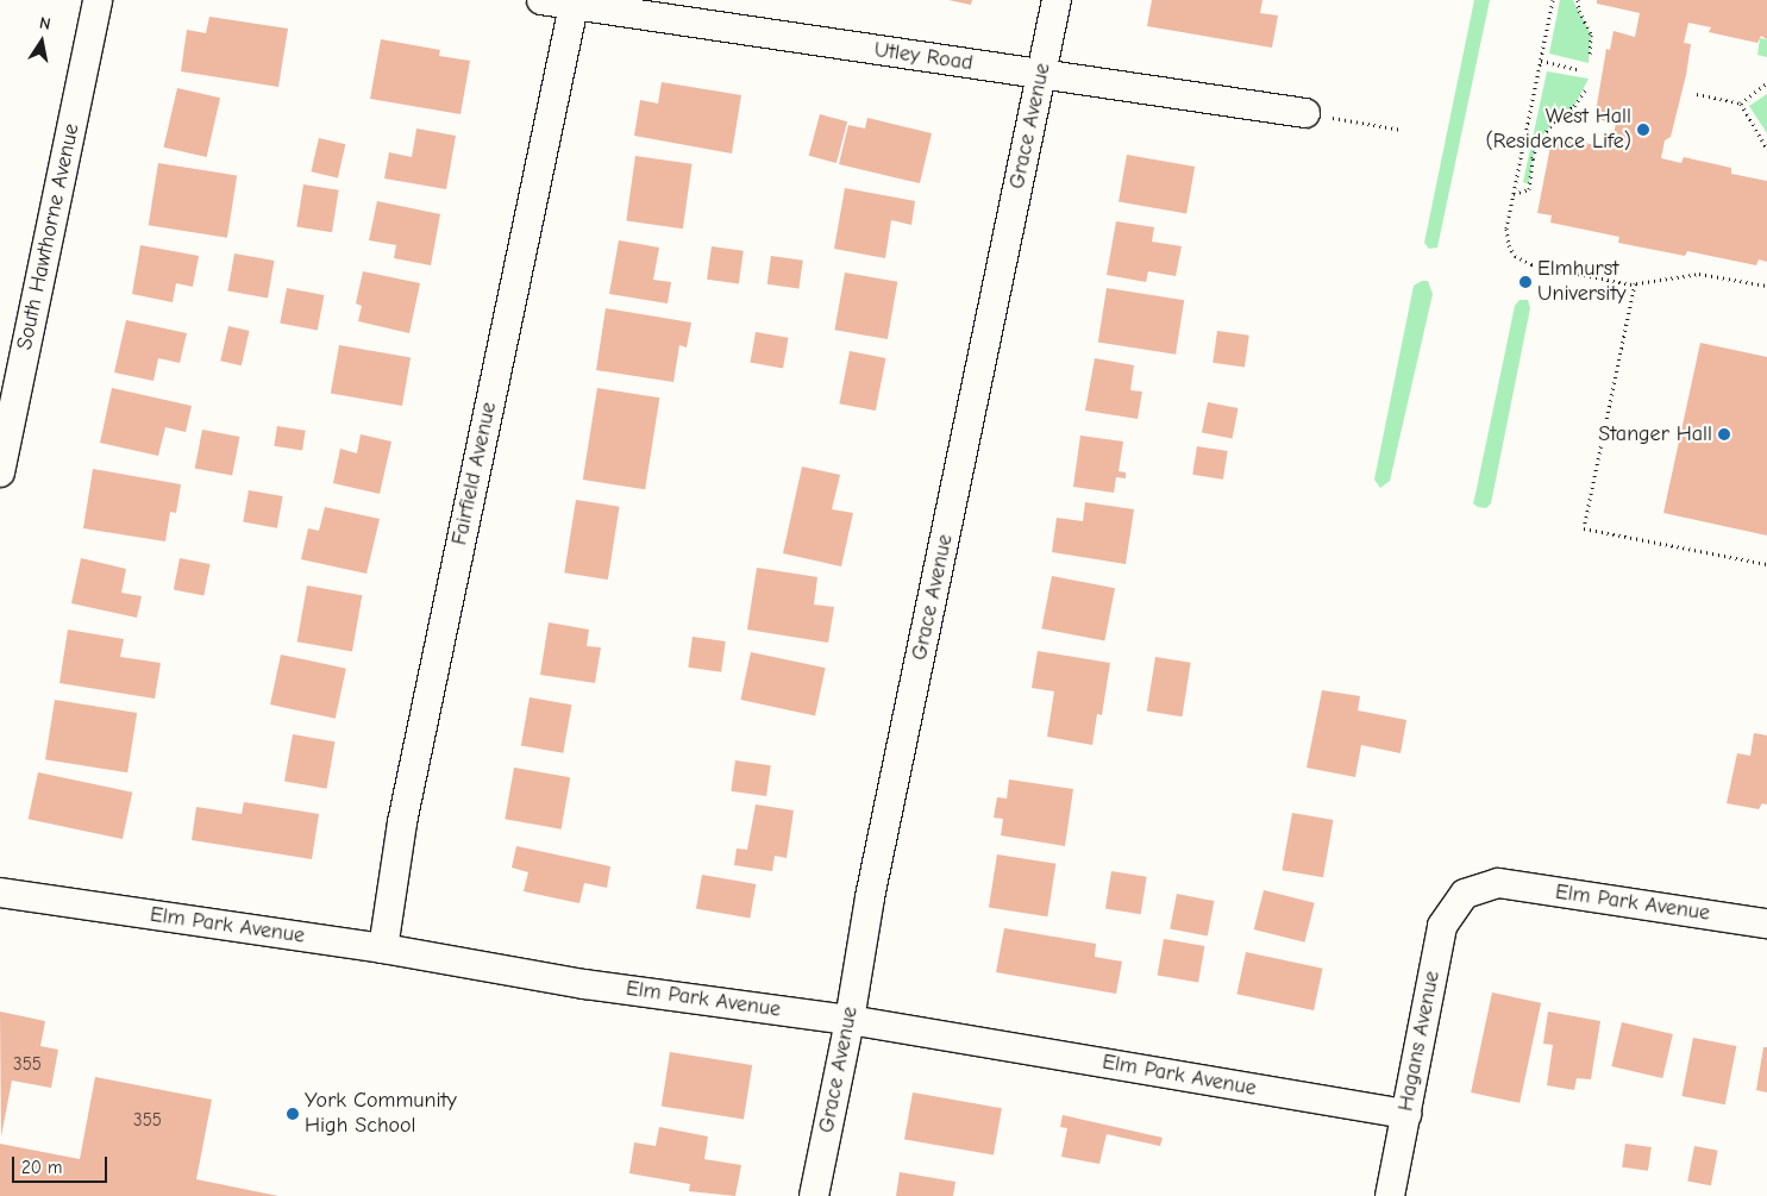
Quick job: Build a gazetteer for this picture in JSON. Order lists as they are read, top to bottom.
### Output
{
  "streets": {
    "street": [
      "Utley Road",
      "Grace Avenue",
      "South Hawthorne Avenue",
      "Fairfield Avenue",
      "Elm Park Avenue",
      "Hagans Avenue"
    ]
  },
  "crossings": [
    ["Utley Road", "Grace Avenue"],
    ["Utley Road", "Fairfield Avenue"],
    ["Grace Avenue", "Elm Park Avenue"],
    ["Fairfield Avenue", "Elm Park Avenue"],
    ["Elm Park Avenue", "Hagans Avenue"]
  ],
  "places": [
    "West Hall (Residence Life)",
    "Elmhurst University",
    "Stanger Hall",
    "York Community High School"
  ],
  "house_numbers": ["355", "355"],
  "scale_bar": "20 m",
  "north": "top"
}
